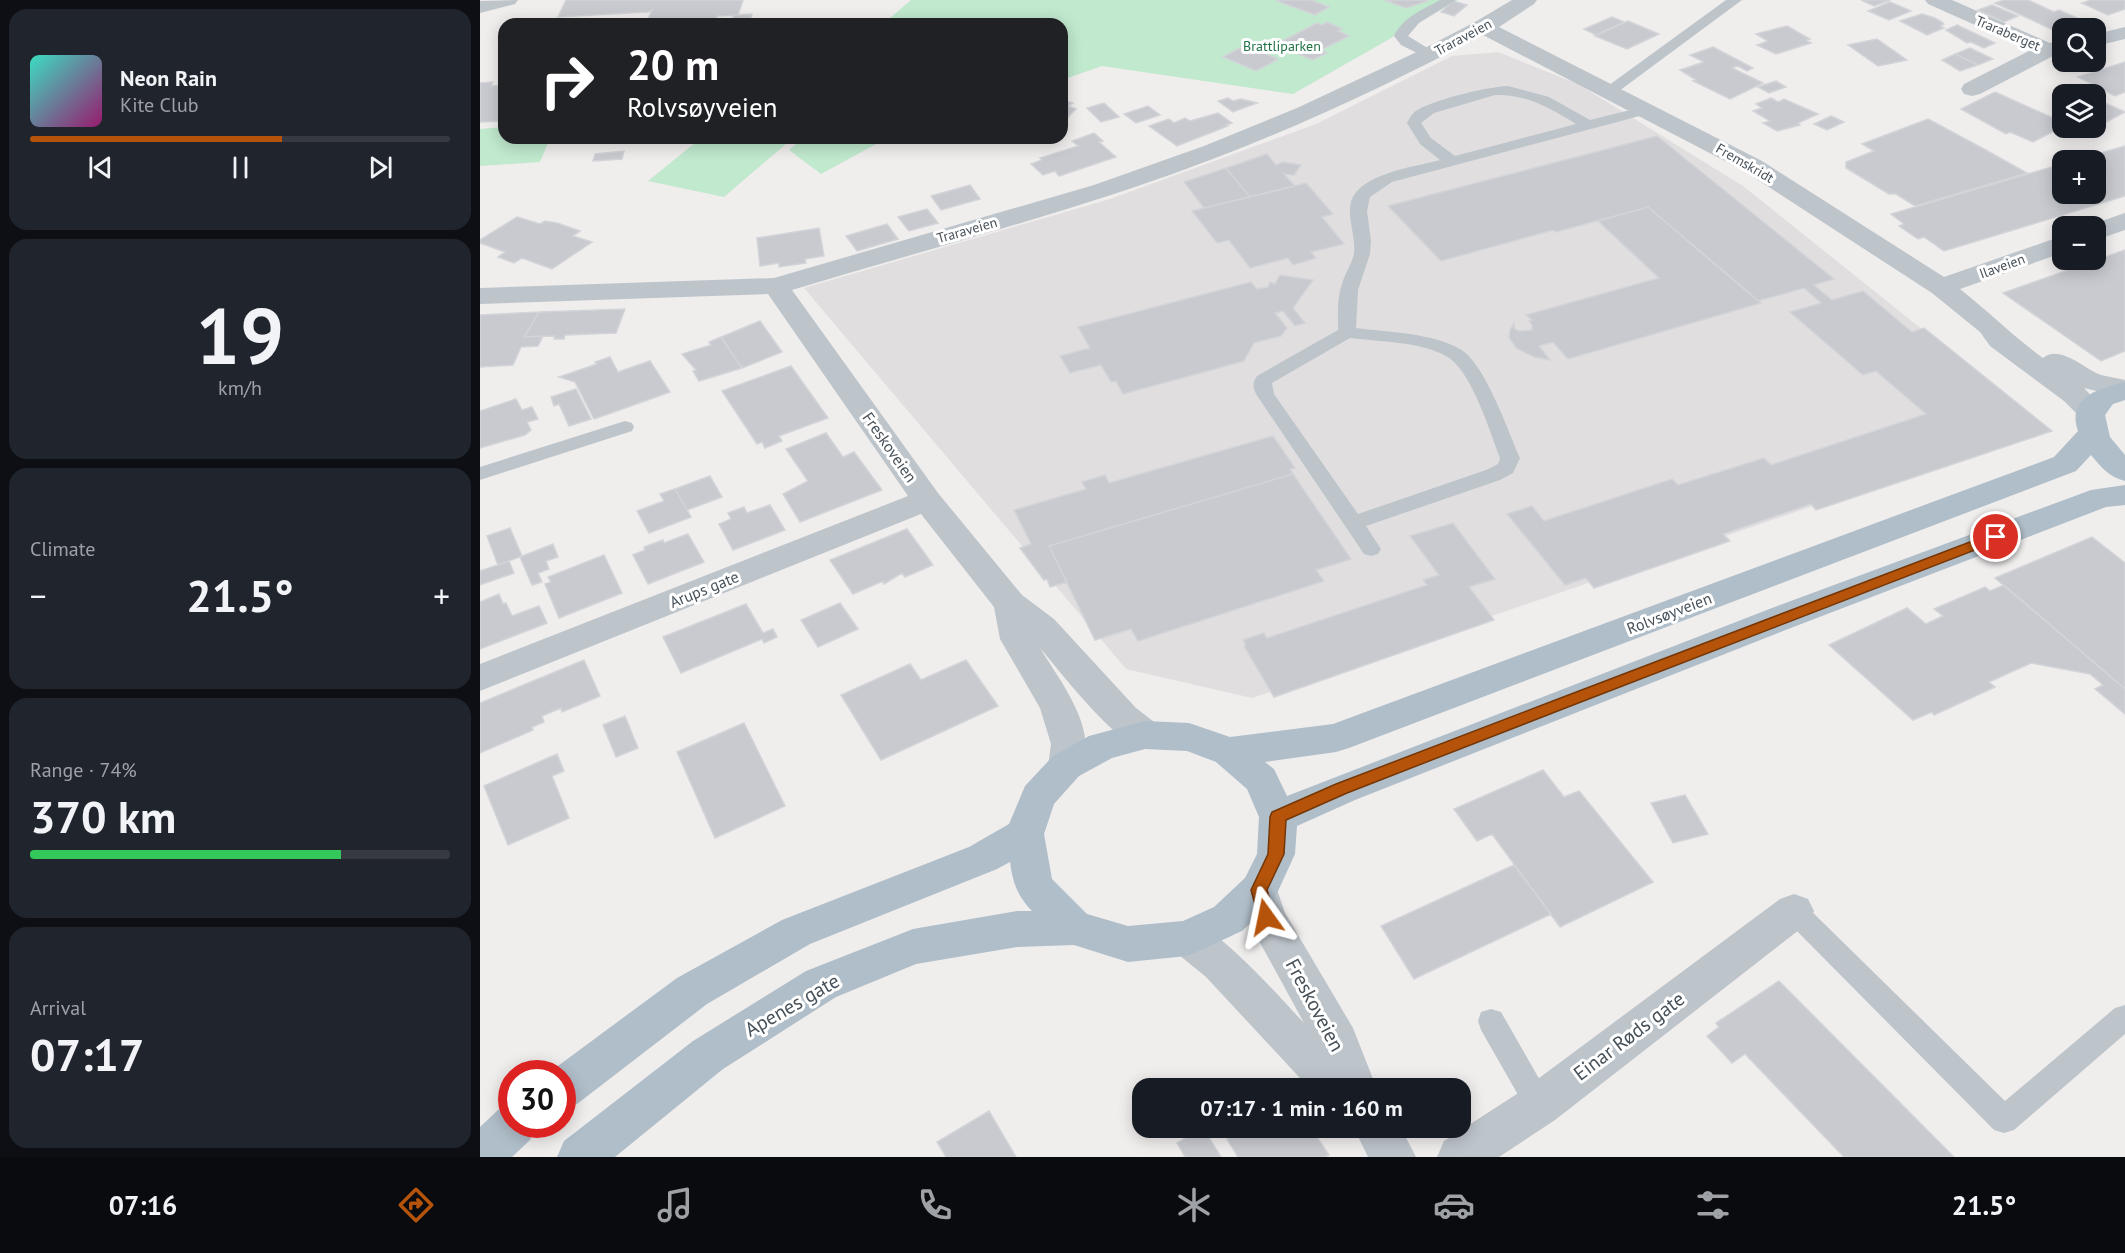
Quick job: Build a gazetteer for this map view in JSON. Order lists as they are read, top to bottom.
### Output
{
  "streets": {
    "main road": ["Rolvsøyveien", "Apenes gate"],
    "street": [
      "Traraberget",
      "Traraveien",
      "Fremskridt",
      "Ilaveien",
      "Freskoveien",
      "Arups gate",
      "Einar Røds gate"
    ]
  },
  "crossings": [
    ["Traraveien", "Fremskridt"],
    ["Traraveien", "Freskoveien"],
    ["Fremskridt", "Ilaveien"],
    ["Fremskridt", "Rolvsøyveien"],
    ["Freskoveien", "Arups gate"]
  ],
  "parks": ["Brattliparken"],
  "page": {
    "map_buttons": ["+", "−"],
    "turn": ["20 m", "Rolvsøyveien"],
    "song": ["Neon Rain", "Kite Club"],
    "tile": [
      ["19", "km/h"],
      "Climate",
      ["Range · 74%", "370 km"],
      ["Arrival", "07:17"]
    ],
    "heat": ["−", "21.5°", "+"],
    "limit": "30",
    "trip": "07:17 · 1 min · 160 m",
    "tabs": ["07:16", "21.5°"]
  }
}
